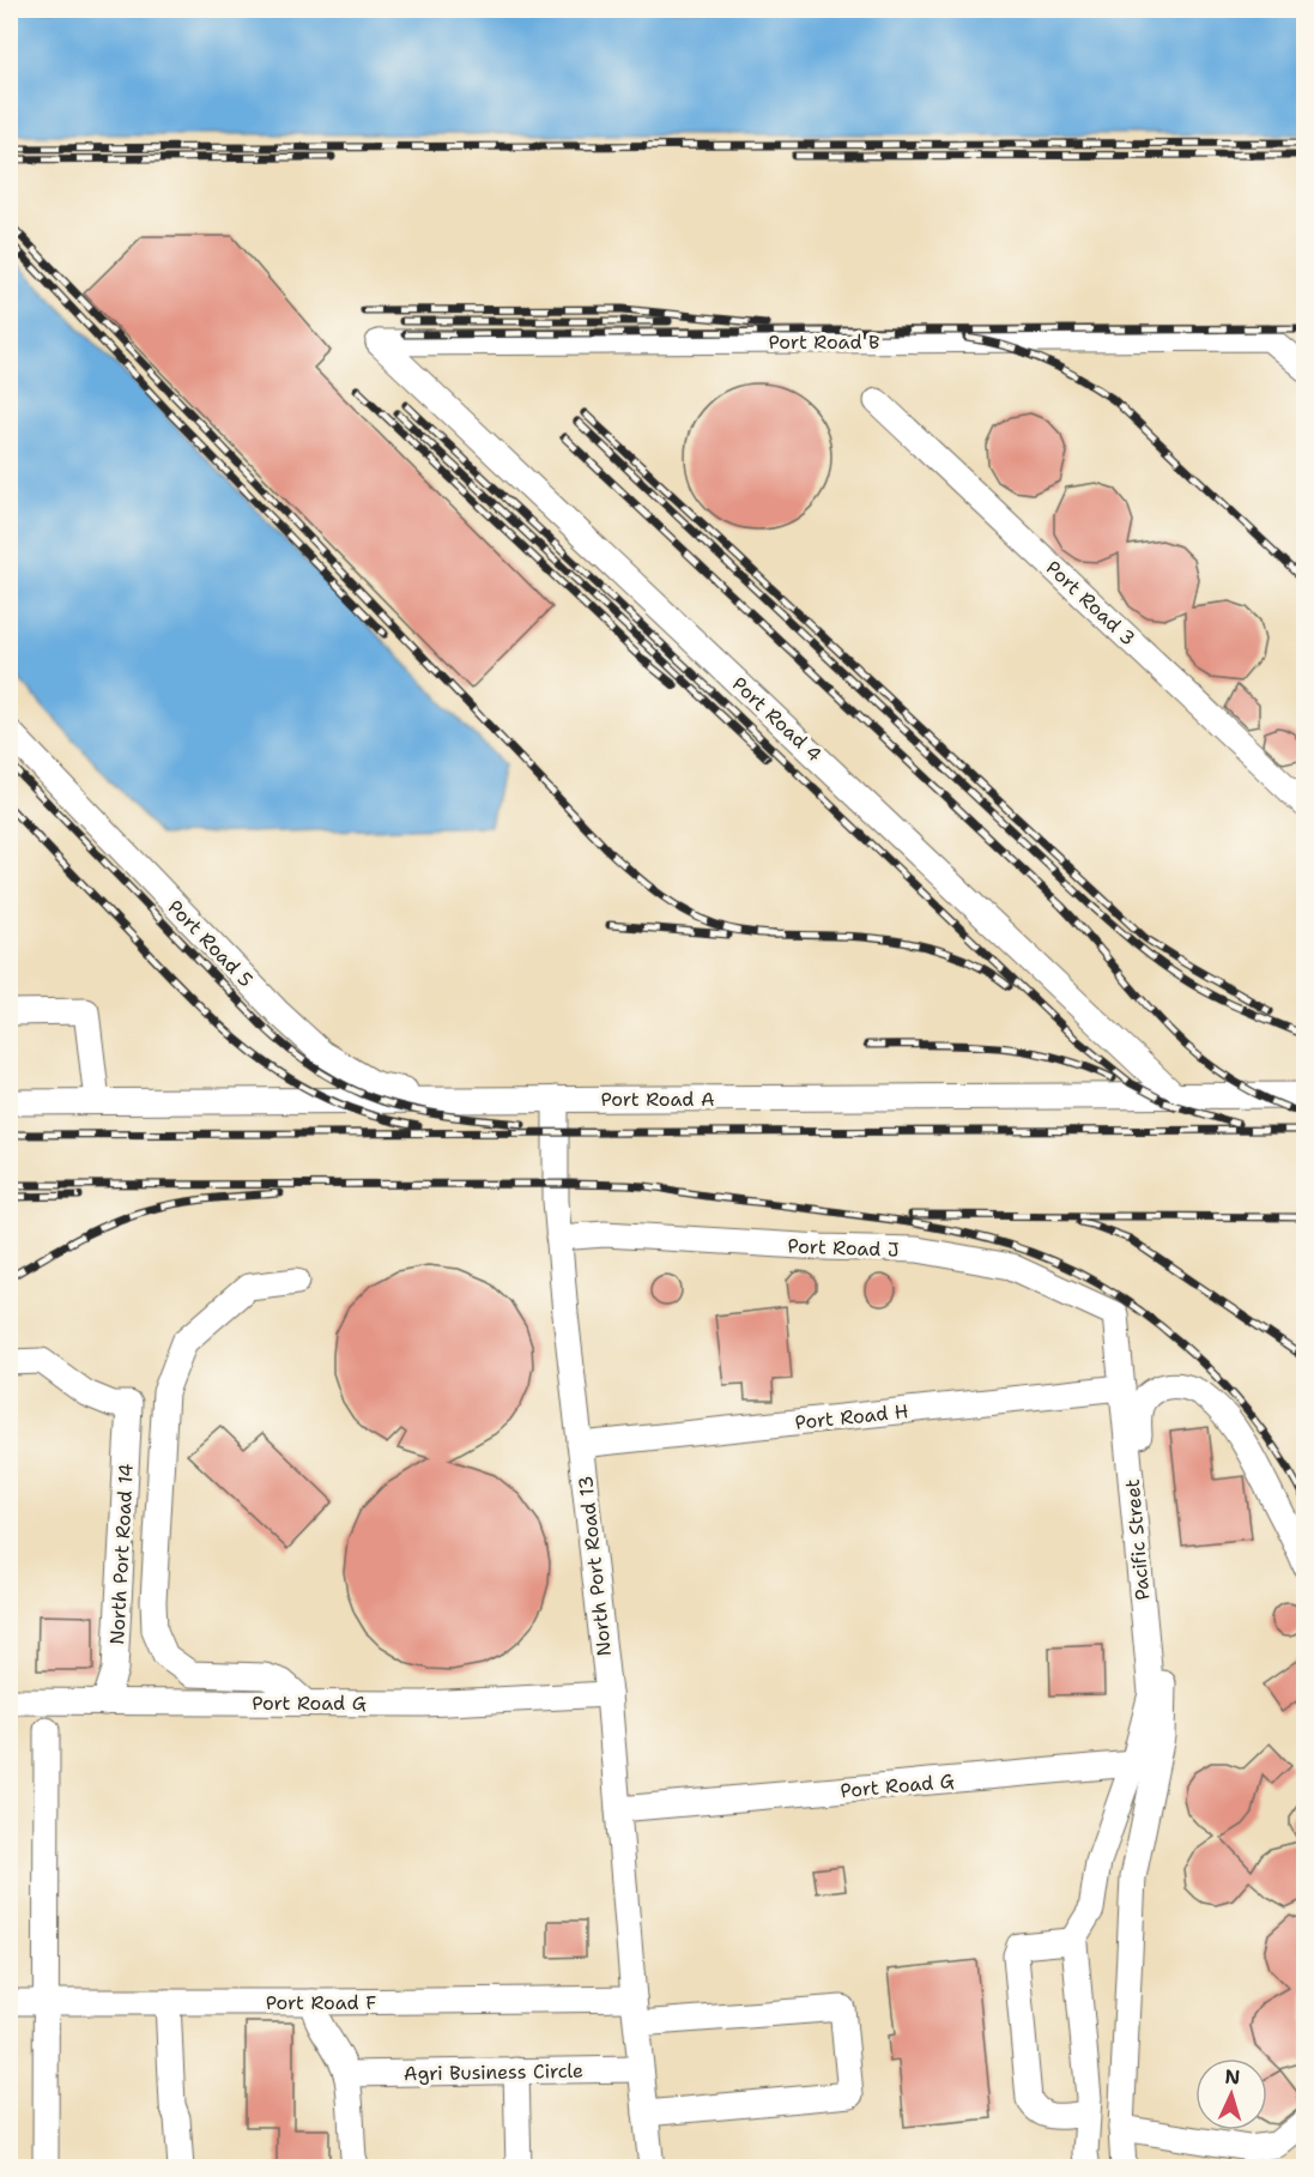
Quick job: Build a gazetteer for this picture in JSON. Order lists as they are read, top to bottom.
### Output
{
  "streets": {
    "lane": [
      "Port Road B",
      "Port Road 3",
      "Port Road 4",
      "Port Road 5",
      "Port Road A",
      "Port Road J",
      "Port Road H",
      "Pacific Street",
      "North Port Road 14",
      "North Port Road 13",
      "Port Road G",
      "Port Road F",
      "Agri Business Circle"
    ]
  },
  "crossings": [
    ["Port Road B", "Port Road 4"],
    ["Port Road 4", "Port Road A"],
    ["Port Road 5", "Port Road A"],
    ["Port Road A", "North Port Road 13"],
    ["Port Road J", "Pacific Street"],
    ["Port Road J", "North Port Road 13"],
    ["Port Road H", "Pacific Street"],
    ["Port Road H", "North Port Road 13"],
    ["Pacific Street", "Port Road G"],
    ["North Port Road 14", "Port Road G"],
    ["North Port Road 13", "Port Road G"],
    ["North Port Road 13", "Port Road F"]
  ],
  "north": "top"
}
